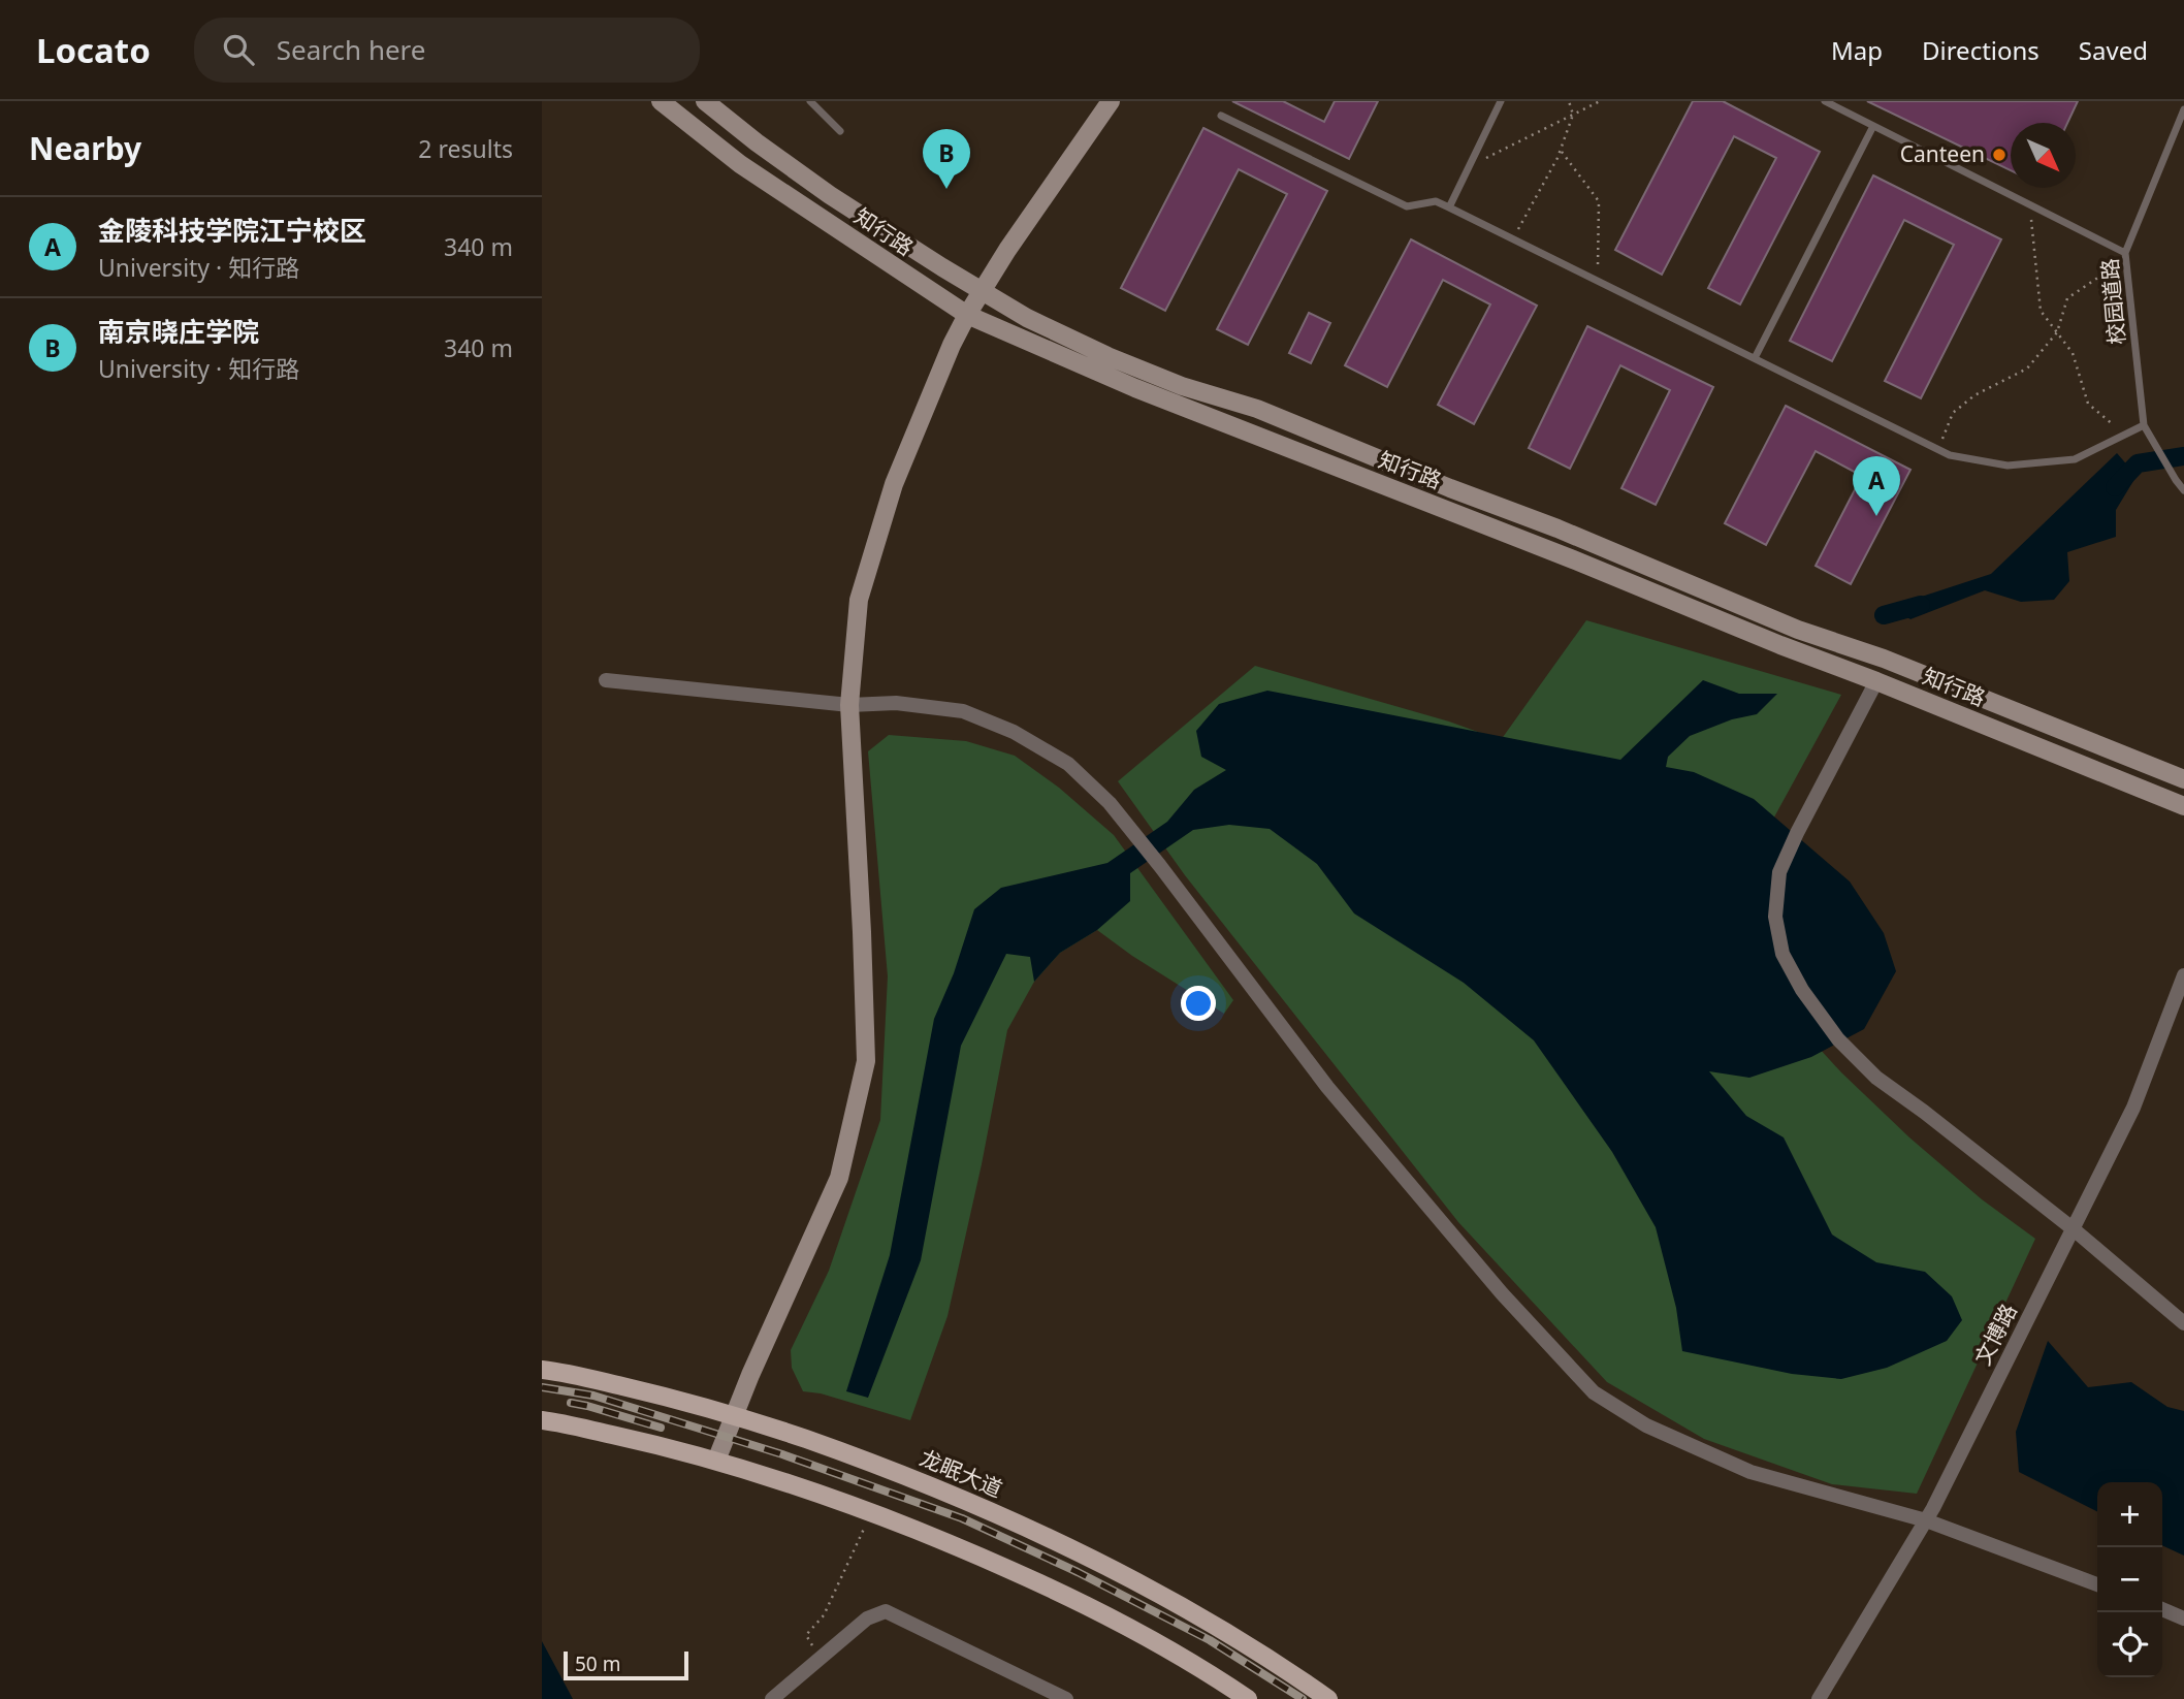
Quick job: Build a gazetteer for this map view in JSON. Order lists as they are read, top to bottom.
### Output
{
  "streets": {
    "main road": ["龙眠大道"],
    "street": ["知行路", "文博路"],
    "lane": ["校园道路"]
  },
  "places": ["Canteen"],
  "scale_bar": "50 m",
  "north": "bottom right",
  "page": {
    "header": "Locato",
    "search": "Search here",
    "nav": ["Map", "Directions", "Saved"],
    "heading": ["Nearby", "2 results"],
    "pins": ["B", "A"],
    "list": [
      {
        "mark": "A",
        "name": "金陵科技学院江宁校区",
        "note": "University · 知行路",
        "value": "340 m"
      },
      {
        "mark": "B",
        "name": "南京晓庄学院",
        "note": "University · 知行路",
        "value": "340 m"
      }
    ],
    "map_buttons": ["+", "−"],
    "scale": "50 m"
  }
}
